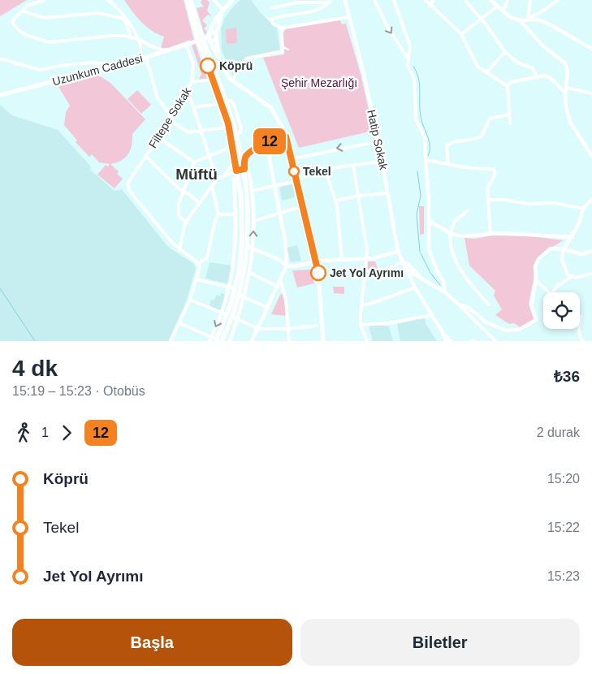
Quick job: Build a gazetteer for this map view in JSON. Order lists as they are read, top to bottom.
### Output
{
  "streets": {
    "main road": ["Uzunkum Caddesi"],
    "street": ["Filtepe Sokak", "Hatip Sokak"]
  },
  "crossings": [
    ["Uzunkum Caddesi", "Filtepe Sokak"]
  ],
  "districts": ["Müftü"],
  "parks": ["Şehir Mezarlığı"],
  "places": ["Köprü", "Tekel", "Jet Yol Ayrımı"],
  "lines": ["bus line 12"],
  "page": {
    "on_map": "12",
    "heading": ["4 dk", "15:19 – 15:23 · Otobüs", "₺36"],
    "legs": ["1", "12", "2 durak"],
    "list": [
      {
        "name": "Köprü",
        "value": "15:20"
      },
      {
        "name": "Tekel",
        "value": "15:22"
      },
      {
        "name": "Jet Yol Ayrımı",
        "value": "15:23"
      }
    ],
    "buttons": ["Başla", "Biletler"]
  }
}
